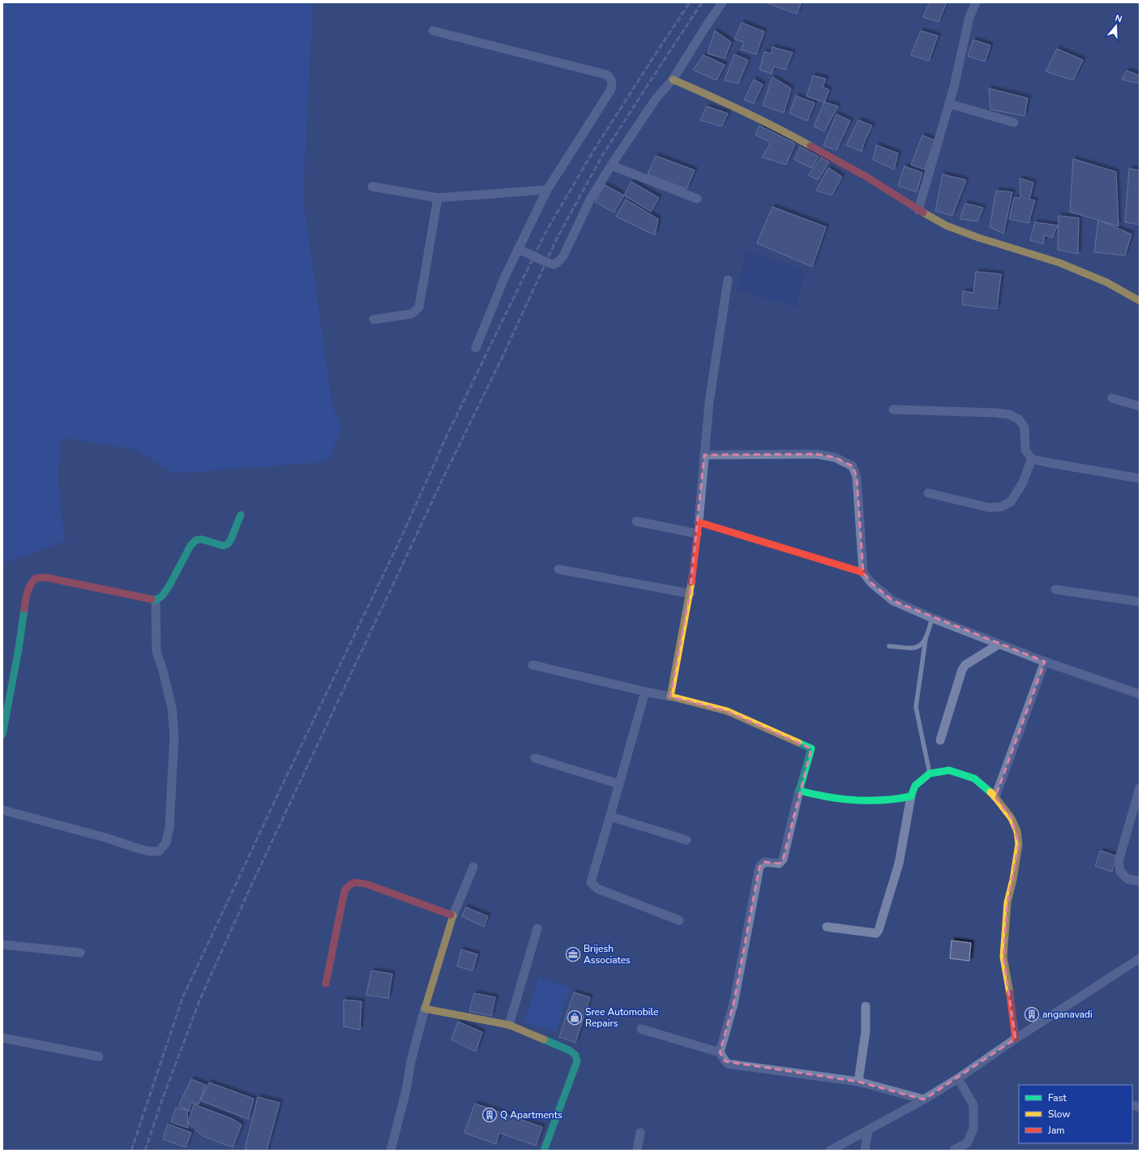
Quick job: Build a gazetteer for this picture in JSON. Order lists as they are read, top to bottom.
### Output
{
  "places": {
    "office": ["Brijesh Associates"],
    "building": ["anganavadi", "Q Apartments"],
    "shop": ["Sree Automobile Repairs"]
  },
  "legend": ["Fast", "Slow", "Jam"],
  "north": "top"
}
